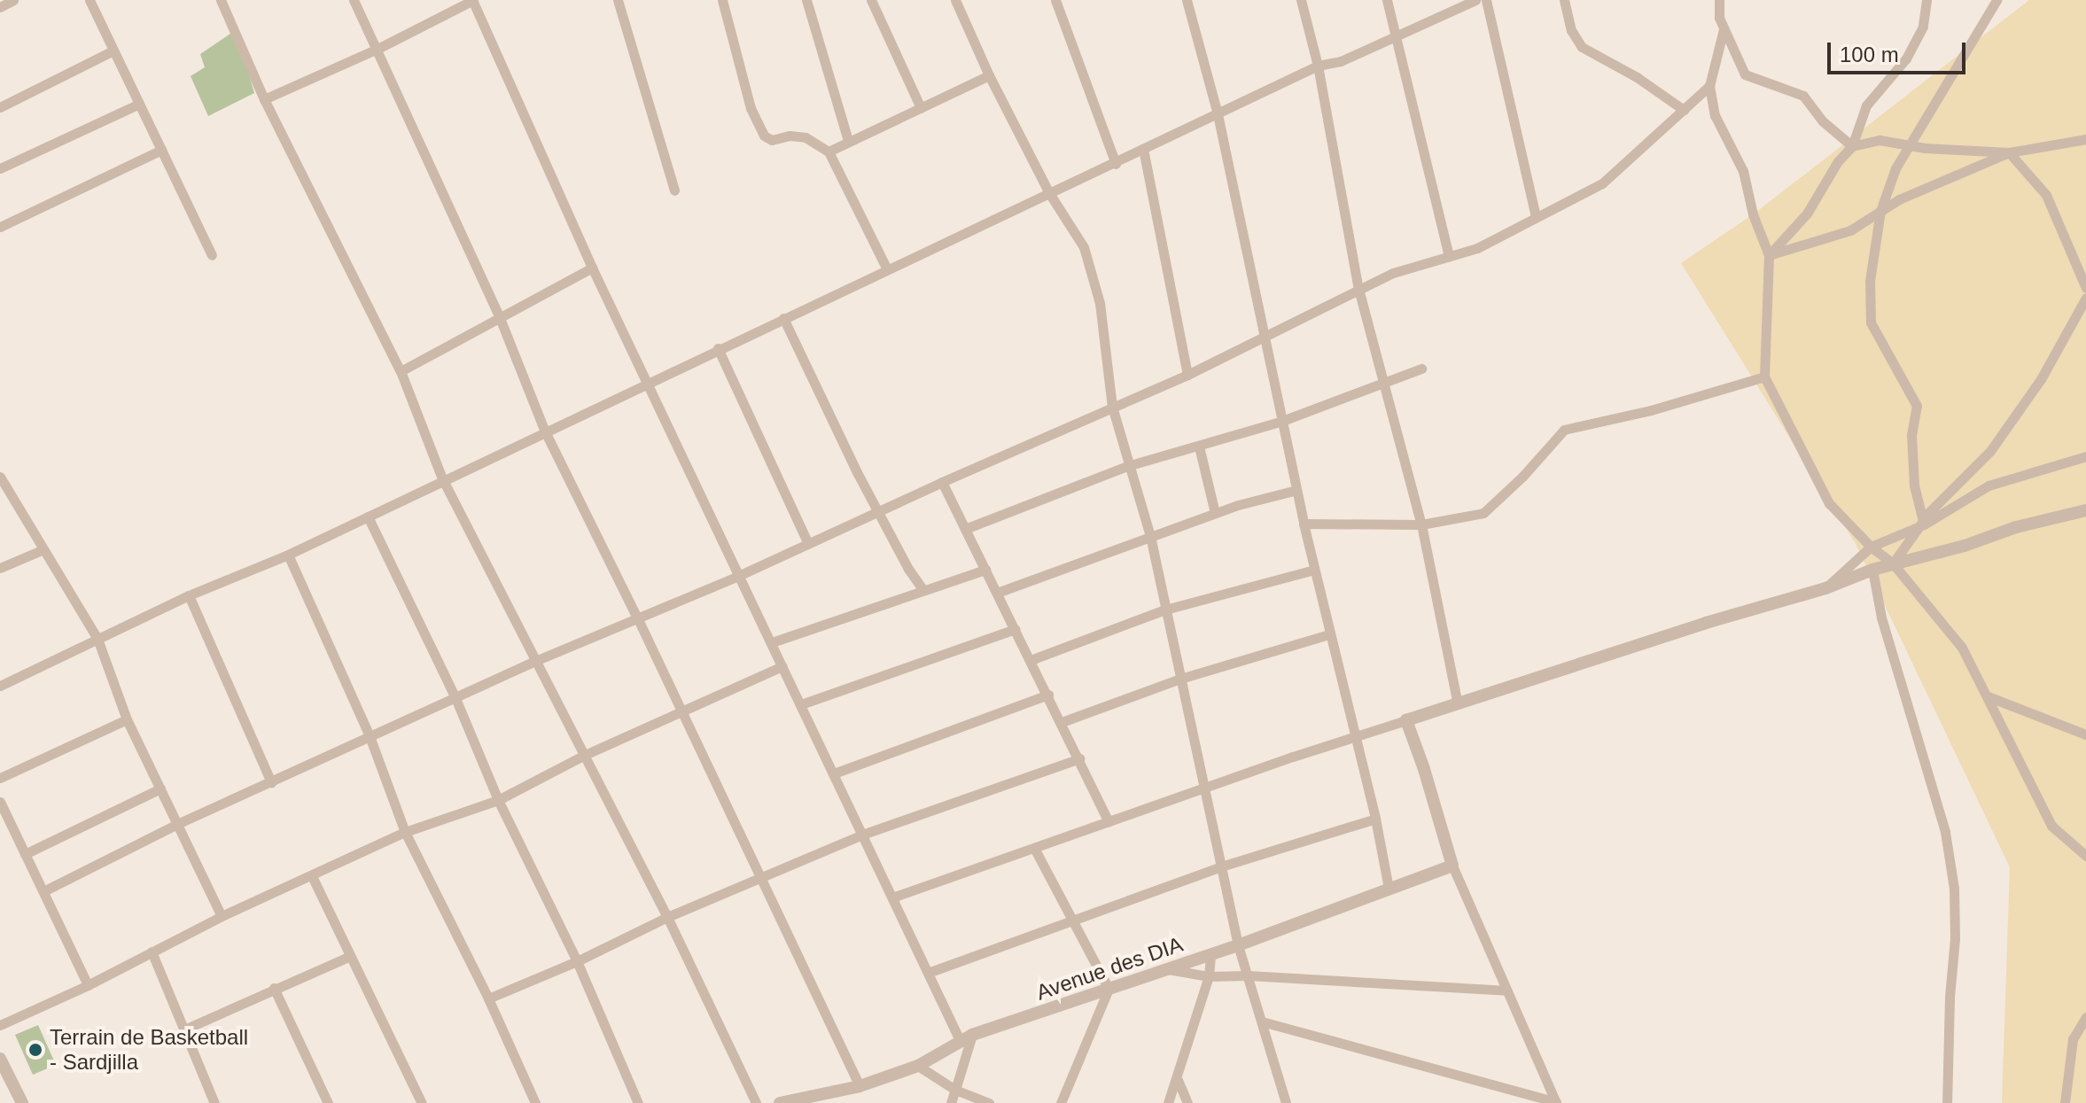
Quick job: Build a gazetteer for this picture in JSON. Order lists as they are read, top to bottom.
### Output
{
  "streets": {
    "street": ["Avenue des DIA"]
  },
  "places": ["Terrain de Basketball - Sardjilla"],
  "scale_bar": "100 m"
}
